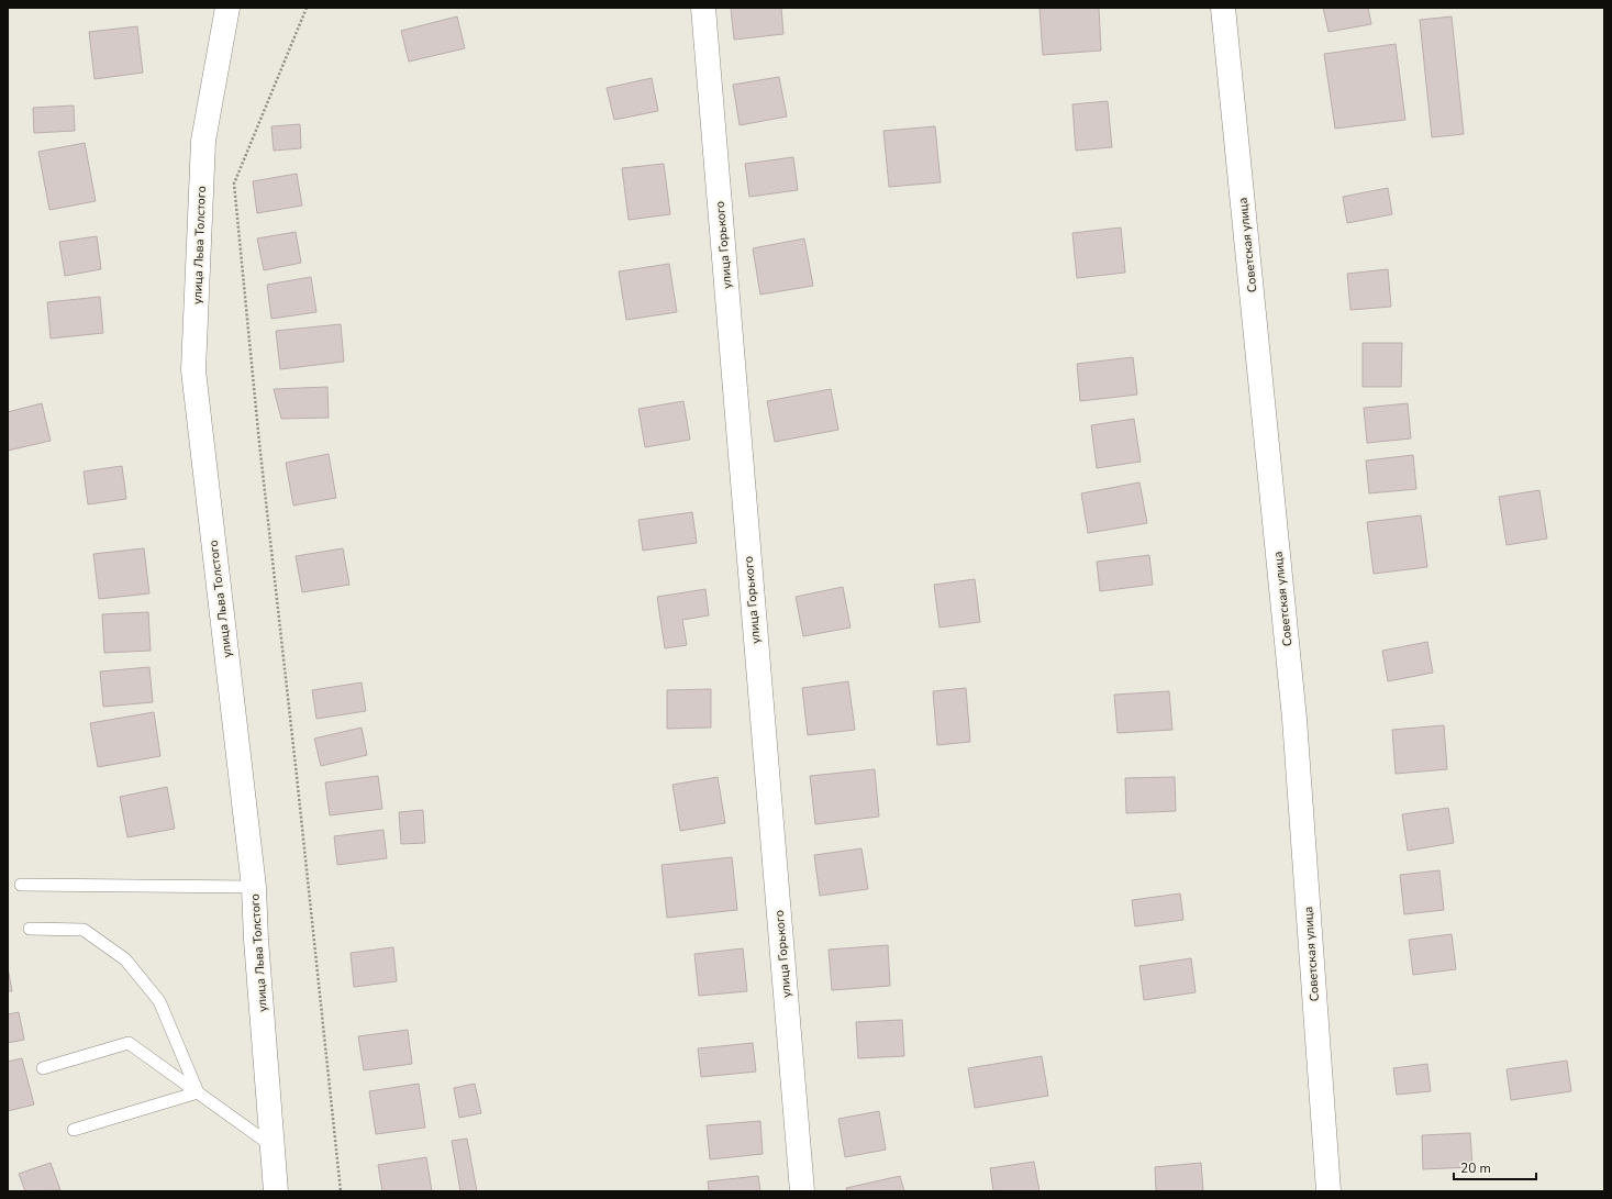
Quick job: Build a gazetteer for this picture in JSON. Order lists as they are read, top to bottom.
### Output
{
  "streets": {
    "street": ["улица Льва Толстого", "улица Горького", "Советская улица"]
  },
  "scale_bar": "20 m"
}
